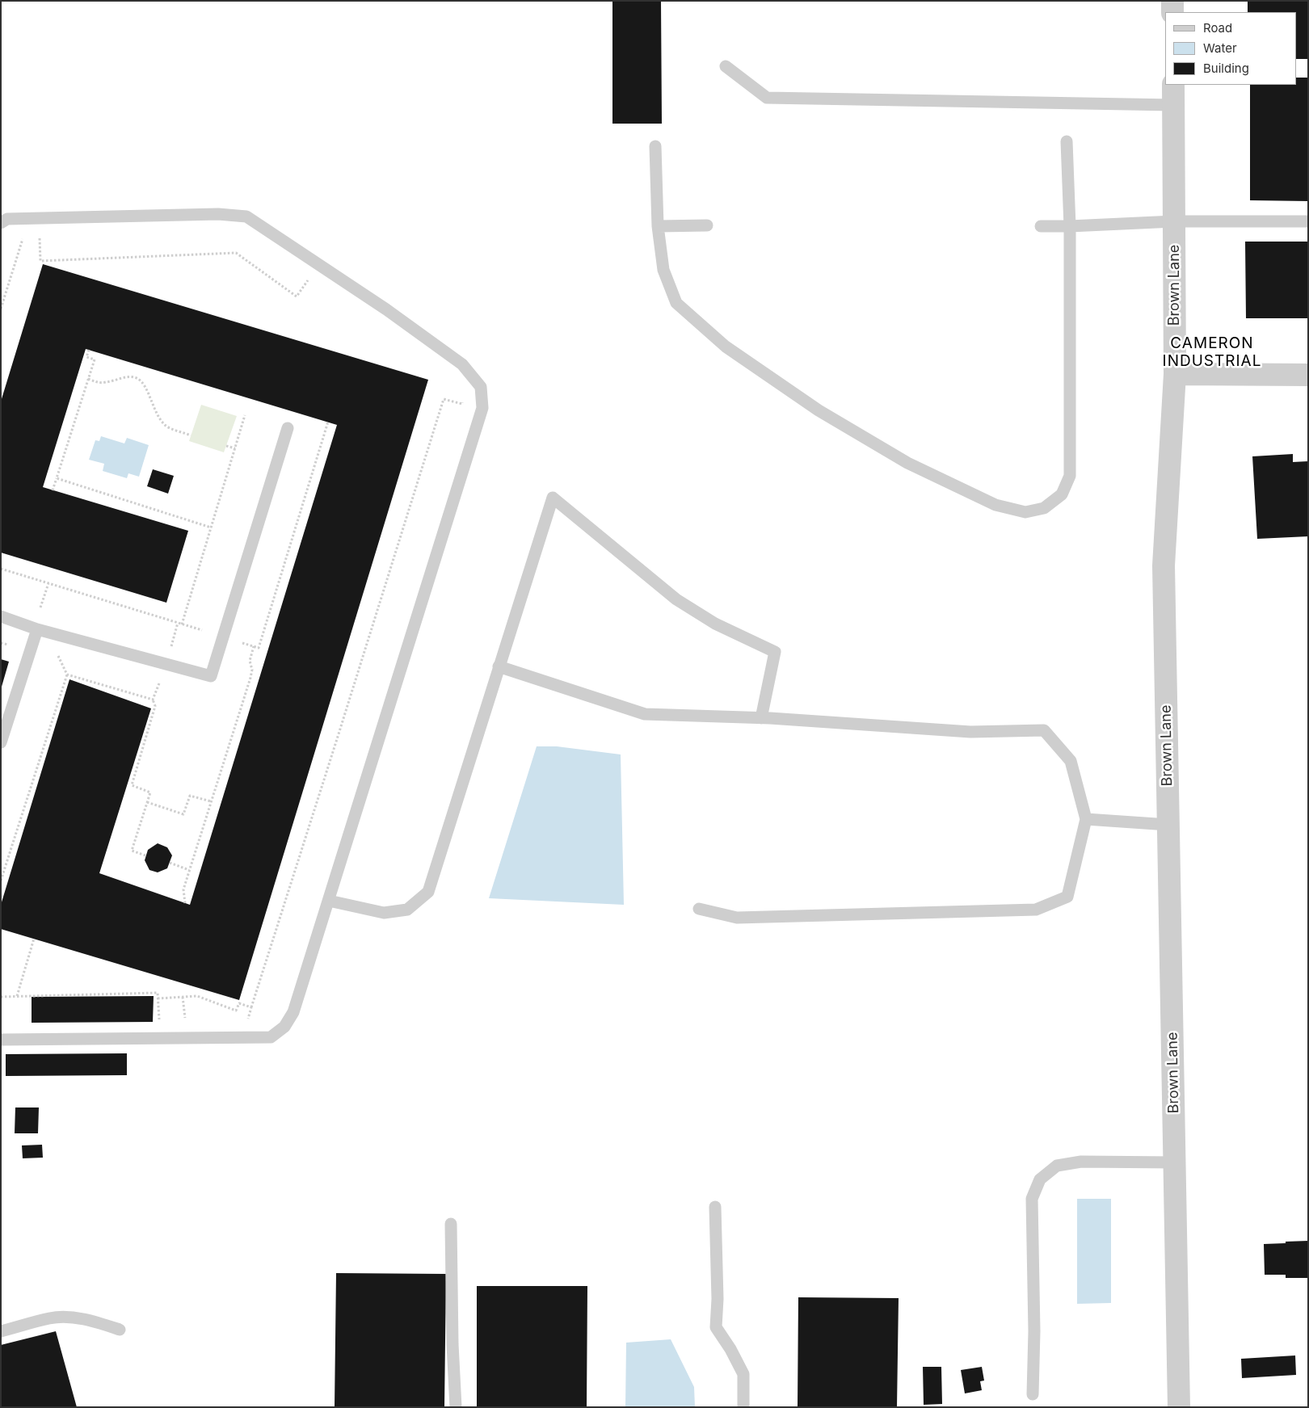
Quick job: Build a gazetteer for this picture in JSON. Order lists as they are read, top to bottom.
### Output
{
  "streets": {
    "street": ["Brown Lane"]
  },
  "districts": ["CAMERON INDUSTRIAL"],
  "legend": ["Road", "Water", "Building"]
}
